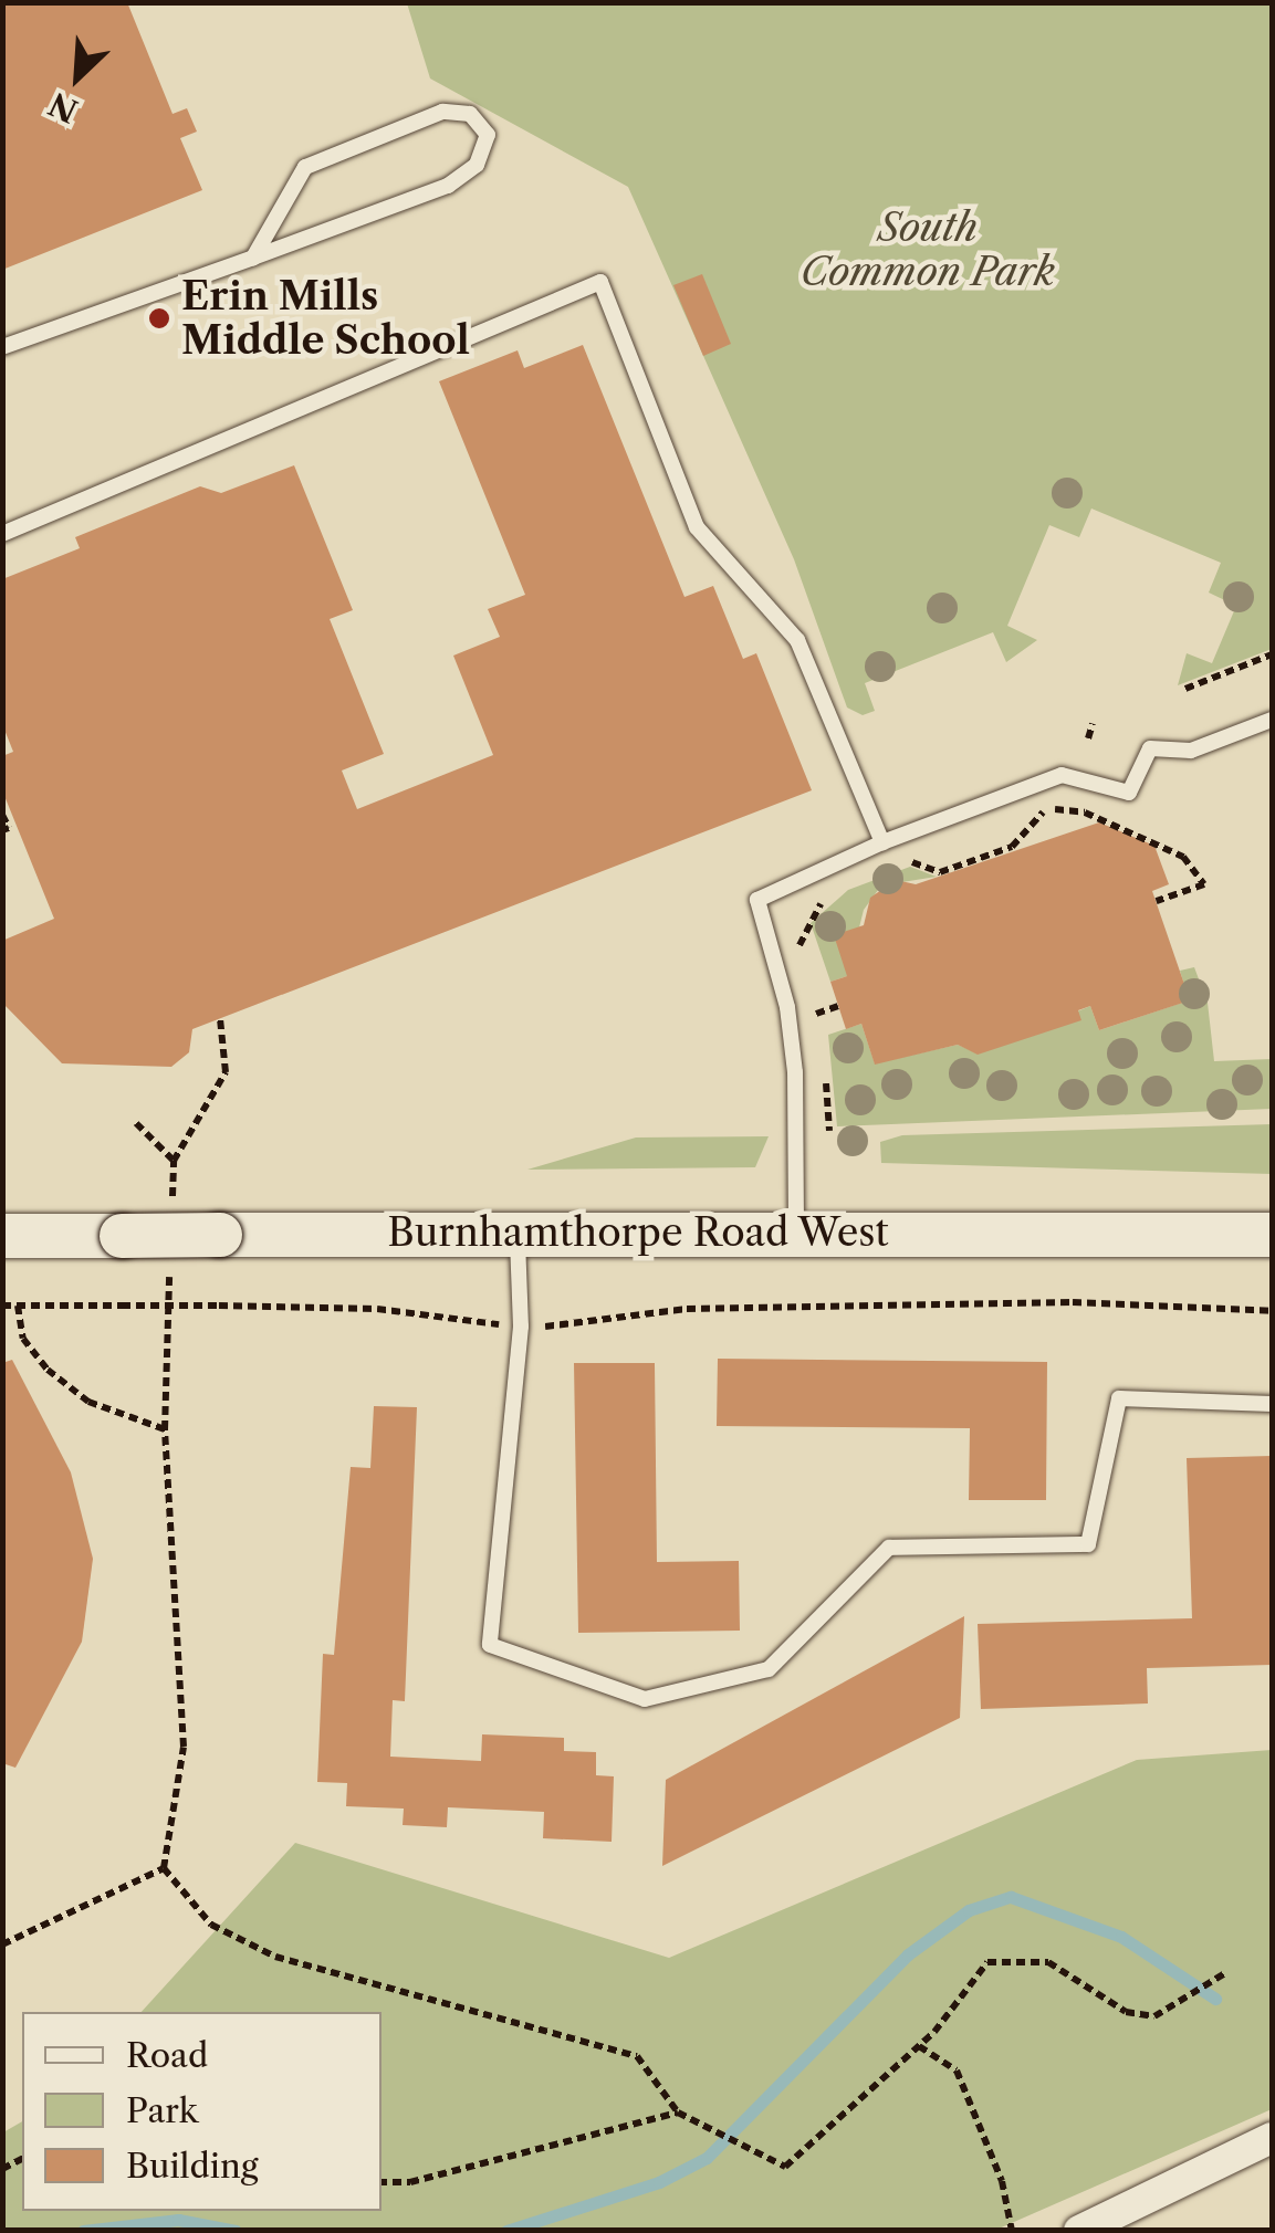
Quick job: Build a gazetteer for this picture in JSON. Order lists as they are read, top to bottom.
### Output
{
  "streets": {
    "main road": ["Burnhamthorpe Road West"]
  },
  "parks": ["South Common Park"],
  "places": ["Erin Mills Middle School"],
  "legend": ["Road", "Park", "Building"],
  "north": "bottom left"
}
